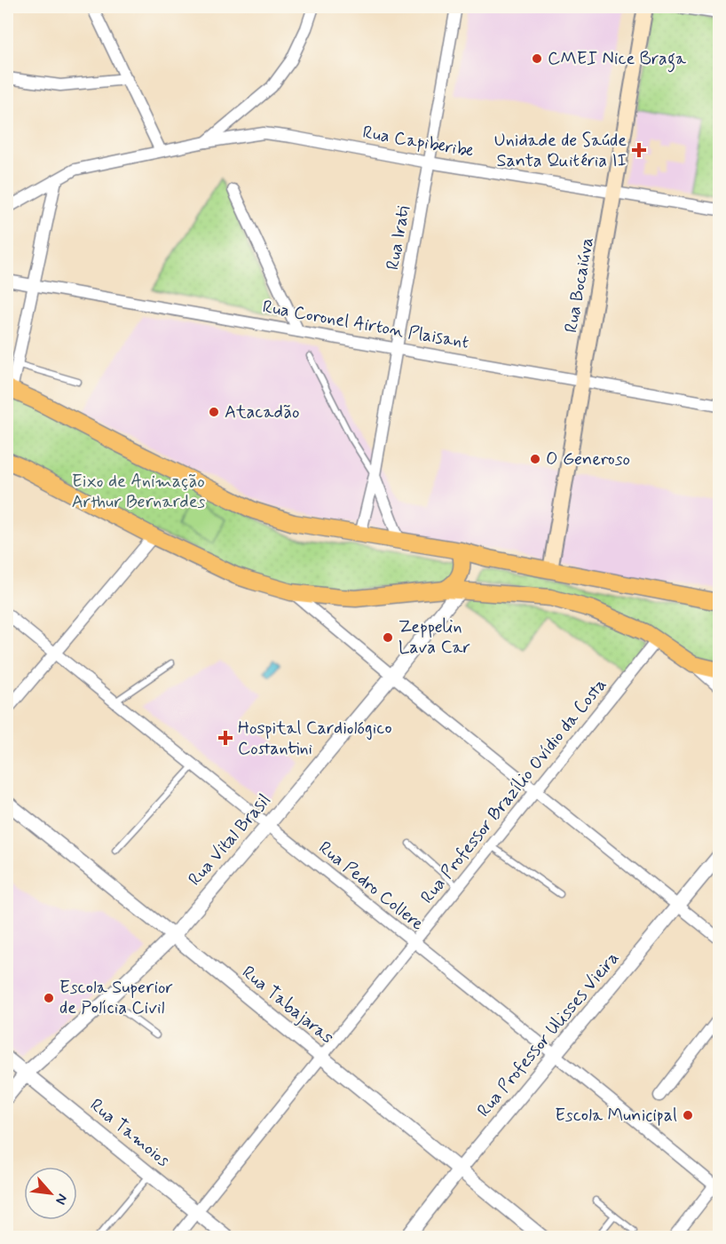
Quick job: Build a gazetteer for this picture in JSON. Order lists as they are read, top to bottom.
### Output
{
  "streets": {
    "main road": ["Rua Bocaiúva"],
    "street": [
      "Rua Capiberibe",
      "Rua Irati",
      "Rua Coronel Airton Plaisant",
      "Rua Professor Brazílio Ovídio da Costa",
      "Rua Vital Brasil",
      "Rua Pedro Collere",
      "Rua Tabajaras",
      "Rua Professor Ulisses Vieira",
      "Rua Tamoios"
    ]
  },
  "crossings": [
    ["Rua Capiberibe", "Rua Irati"],
    ["Rua Capiberibe", "Rua Bocaiúva"],
    ["Rua Irati", "Rua Coronel Airton Plaisant"],
    ["Rua Bocaiúva", "Rua Coronel Airton Plaisant"],
    ["Rua Professor Brazílio Ovídio da Costa", "Rua Pedro Collere"],
    ["Rua Professor Brazílio Ovídio da Costa", "Rua Tabajaras"],
    ["Rua Professor Brazílio Ovídio da Costa", "Rua Tamoios"],
    ["Rua Vital Brasil", "Rua Pedro Collere"],
    ["Rua Vital Brasil", "Rua Tabajaras"],
    ["Rua Vital Brasil", "Rua Tamoios"],
    ["Rua Pedro Collere", "Rua Professor Ulisses Vieira"],
    ["Rua Tabajaras", "Rua Professor Ulisses Vieira"]
  ],
  "parks": ["Eixo de Animação Arthur Bernardes"],
  "places": {
    "other": [
      "CMEI Nice Braga",
      "Atacadão",
      "O Generoso",
      "Zeppelin Lava Car",
      "Escola Superior de Polícia Civil",
      "Escola Municipal"
    ],
    "health": ["Unidade de Saúde Santa Quitéria II", "Hospital Cardiológico Costantini"]
  },
  "north": "bottom right"
}
